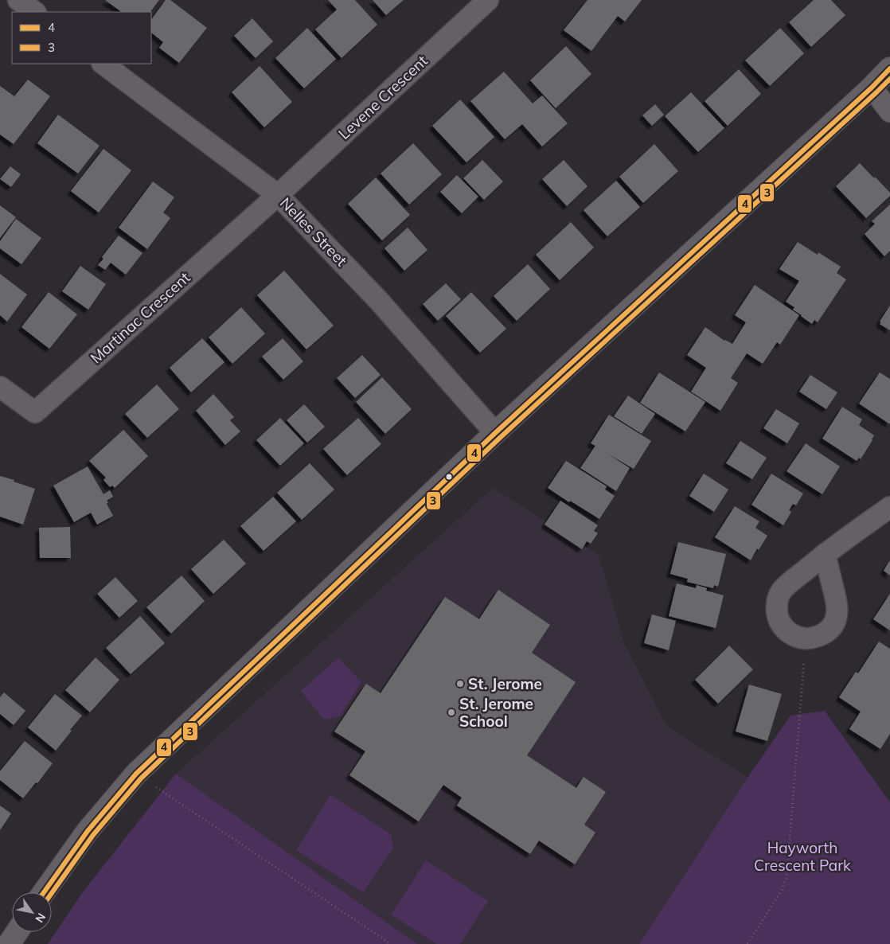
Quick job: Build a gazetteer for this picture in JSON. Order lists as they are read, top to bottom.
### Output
{
  "streets": {
    "street": ["Levene Crescent", "Nelles Street", "Martinac Crescent"]
  },
  "crossings": [
    ["Levene Crescent", "Nelles Street"],
    ["Levene Crescent", "Martinac Crescent"],
    ["Nelles Street", "Martinac Crescent"]
  ],
  "parks": ["Hayworth Crescent Park"],
  "places": ["St. Jerome", "St. Jerome School"],
  "lines": ["transit line 4", "transit line 3"],
  "legend": ["4", "3"],
  "north": "bottom right"
}
